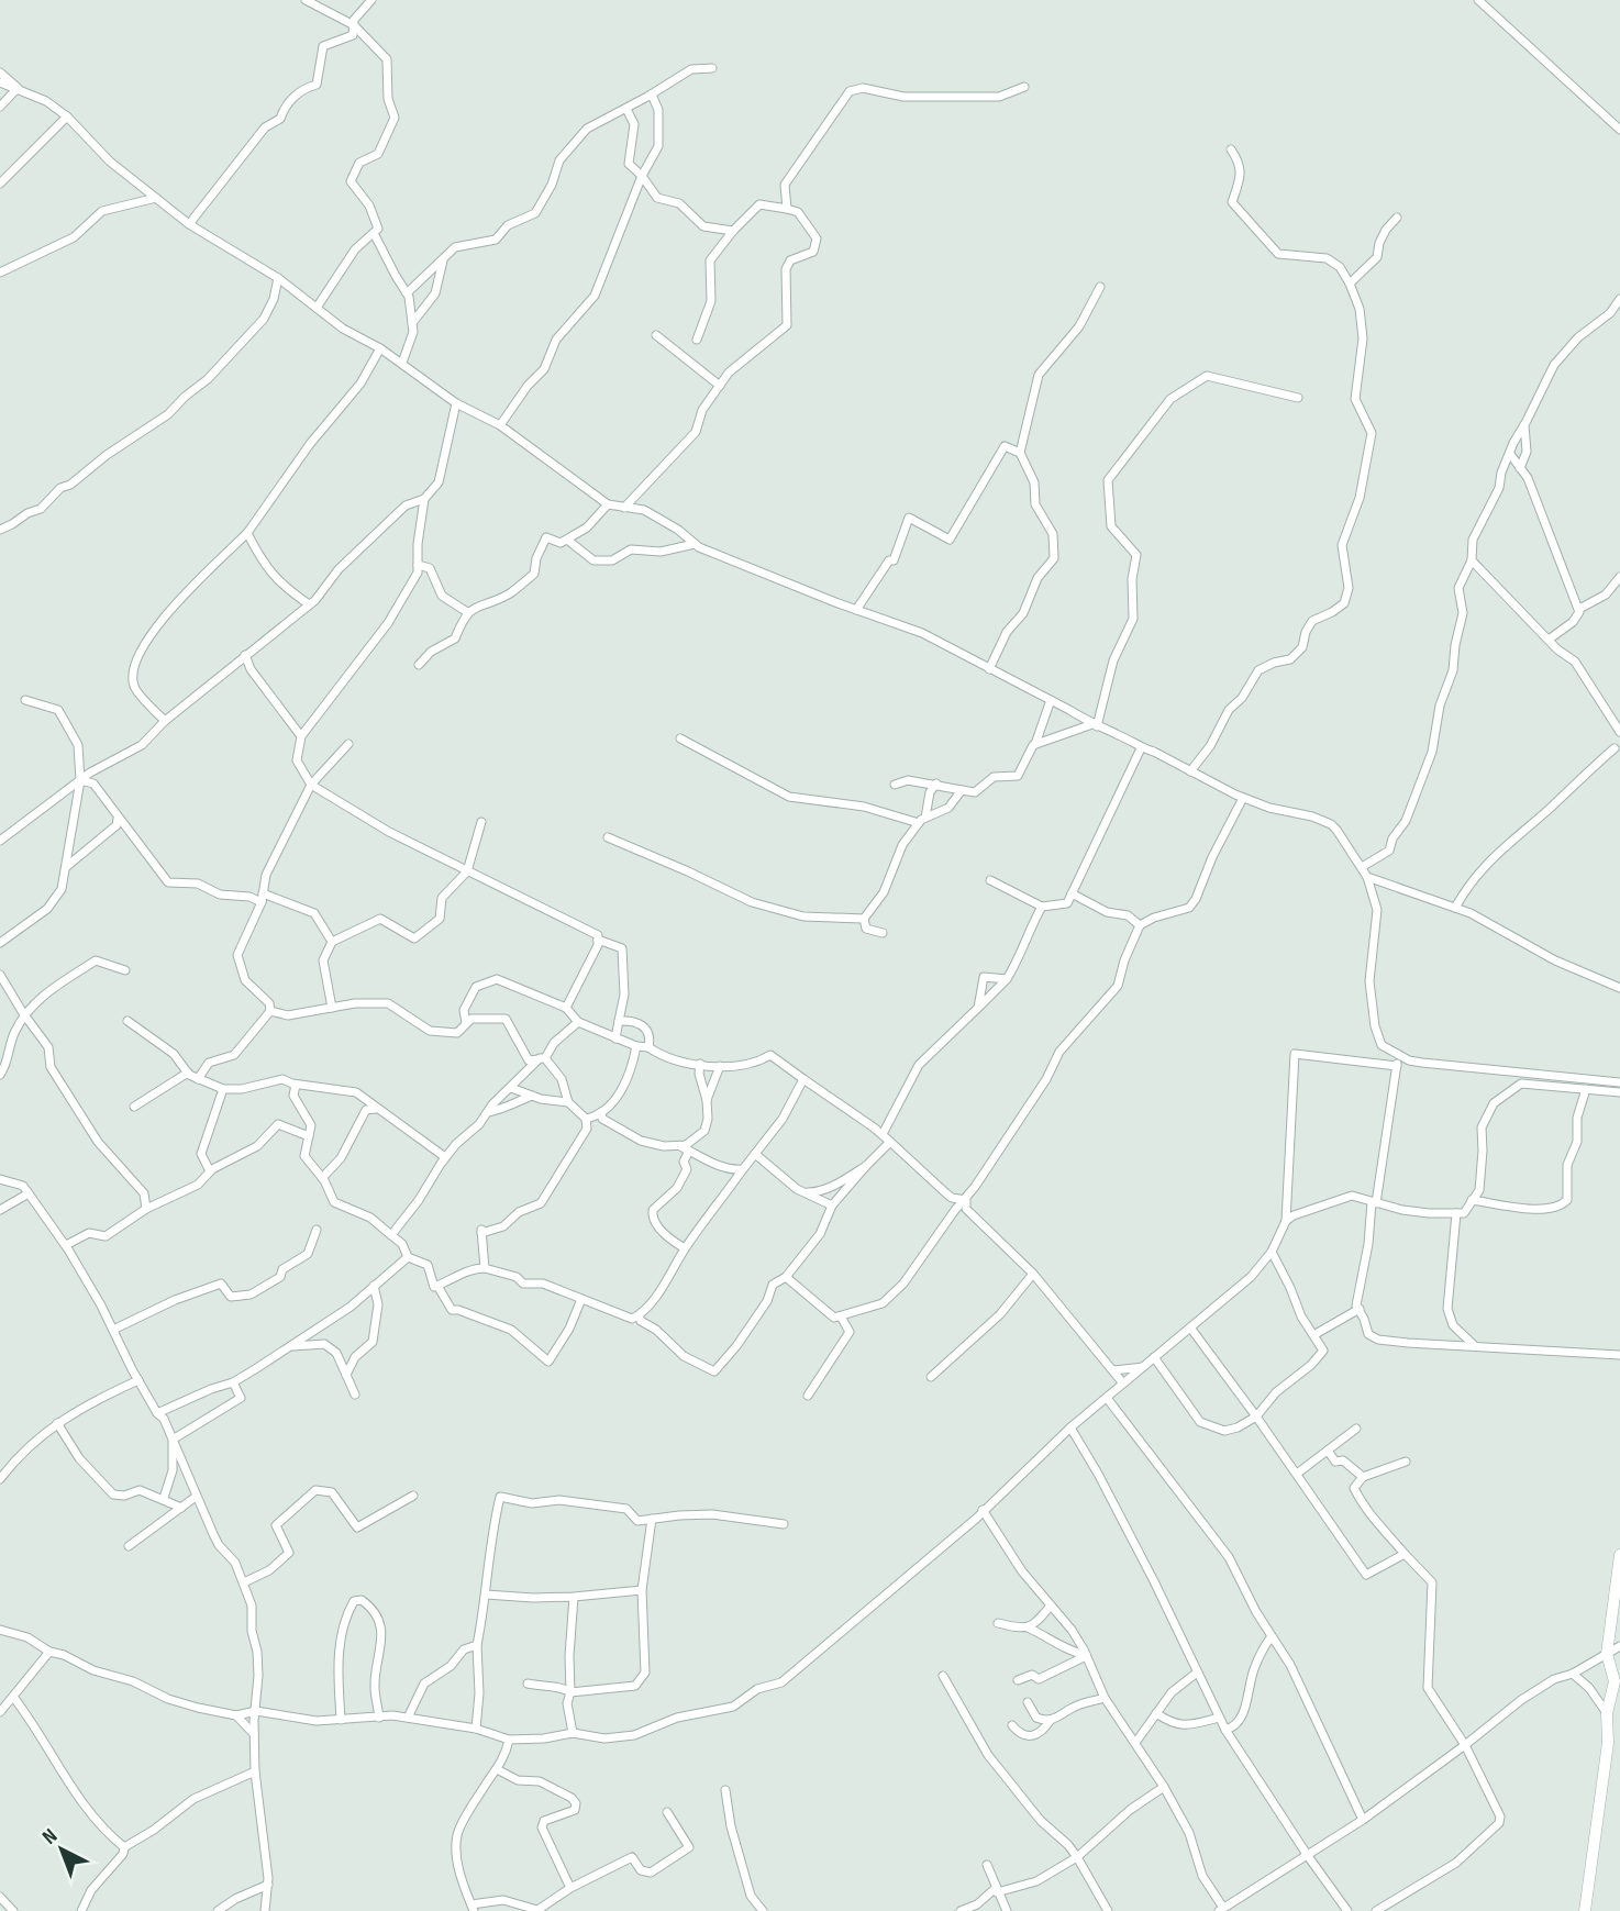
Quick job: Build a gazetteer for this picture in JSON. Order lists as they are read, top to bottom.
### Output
{
  "north": "top left"
}
